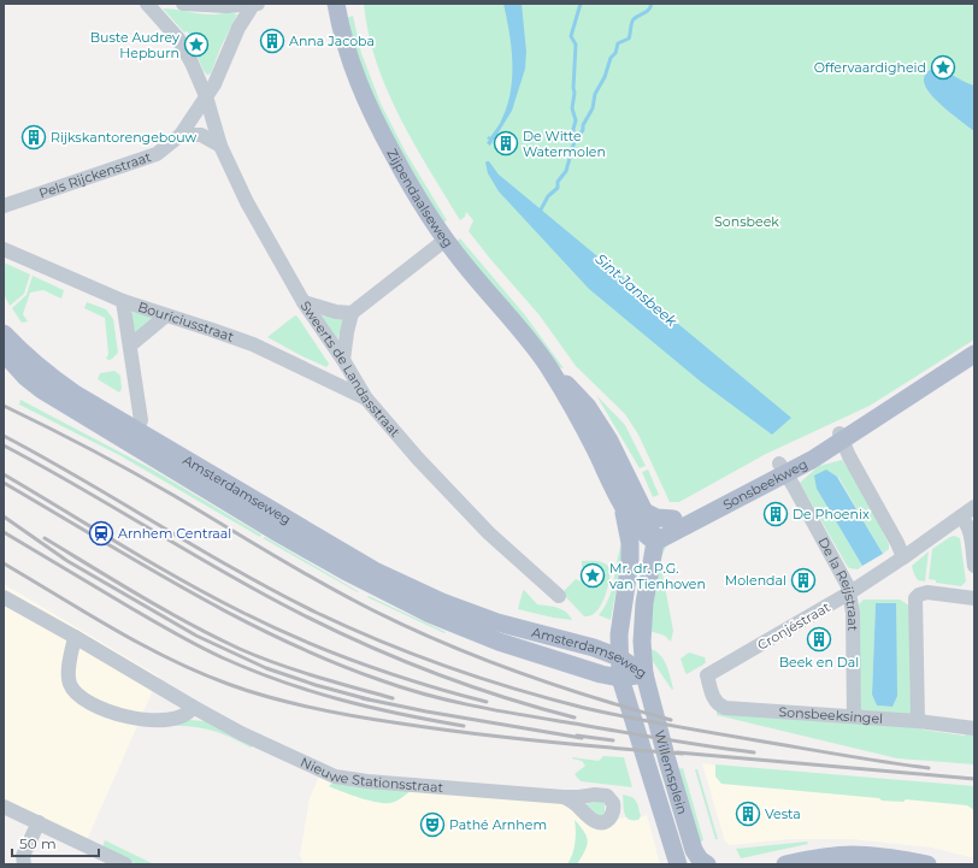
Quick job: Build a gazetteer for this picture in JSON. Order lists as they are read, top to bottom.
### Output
{
  "streets": {
    "main road": [
      "Zijpendaalseweg",
      "Sonsbeekweg",
      "Amsterdamseweg",
      "Willemsplein"
    ],
    "street": [
      "Pels Rijckenstraat",
      "Bouriciusstraat",
      "Sweerts de Landasstraat",
      "De la Reijstraat",
      "Cronjéstraat",
      "Sonsbeeksingel",
      "Nieuwe Stationsstraat"
    ]
  },
  "crossings": [
    ["Pels Rijckenstraat", "Sweerts de Landasstraat"],
    ["Zijpendaalseweg", "Sonsbeekweg"],
    ["Zijpendaalseweg", "Amsterdamseweg"],
    ["Zijpendaalseweg", "Willemsplein"],
    ["Bouriciusstraat", "Sweerts de Landasstraat"],
    ["Sonsbeekweg", "De la Reijstraat"],
    ["Amsterdamseweg", "Willemsplein"],
    ["De la Reijstraat", "Cronjéstraat"],
    ["De la Reijstraat", "Sonsbeeksingel"],
    ["Cronjéstraat", "Sonsbeeksingel"]
  ],
  "water": ["Sint Jansbeek"],
  "parks": ["Sonsbeek"],
  "places": {
    "building": [
      "Anna Jacoba",
      "Rijkskantorengebouw",
      "De Witte Watermolen",
      "De Phoenix",
      "Molendal",
      "Beek en Dal",
      "Vesta"
    ],
    "place": ["Buste Audrey Hepburn", "Offervaardigheid", "Mr. dr. P.G. van Tienhoven"],
    "station": ["Arnhem Centraal"],
    "theatre": ["Pathé Arnhem"]
  },
  "scale_bar": "50 m"
}
